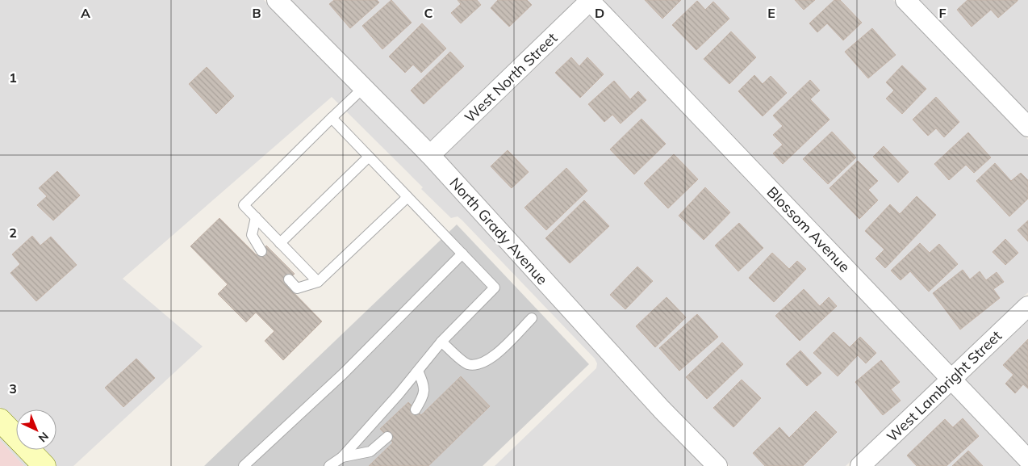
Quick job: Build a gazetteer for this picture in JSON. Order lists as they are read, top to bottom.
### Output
{
  "streets": {
    "street": [
      "West North Street",
      "Blossom Avenue",
      "North Grady Avenue",
      "West Lambright Street"
    ]
  },
  "crossings": [
    ["West North Street", "Blossom Avenue"],
    ["West North Street", "North Grady Avenue"],
    ["Blossom Avenue", "West Lambright Street"]
  ],
  "north": "bottom right",
  "grid": {
    "columns": [
      "A",
      "B",
      "C",
      "D",
      "E",
      "F"
    ],
    "rows": ["1", "2", "3"]
  }
}
